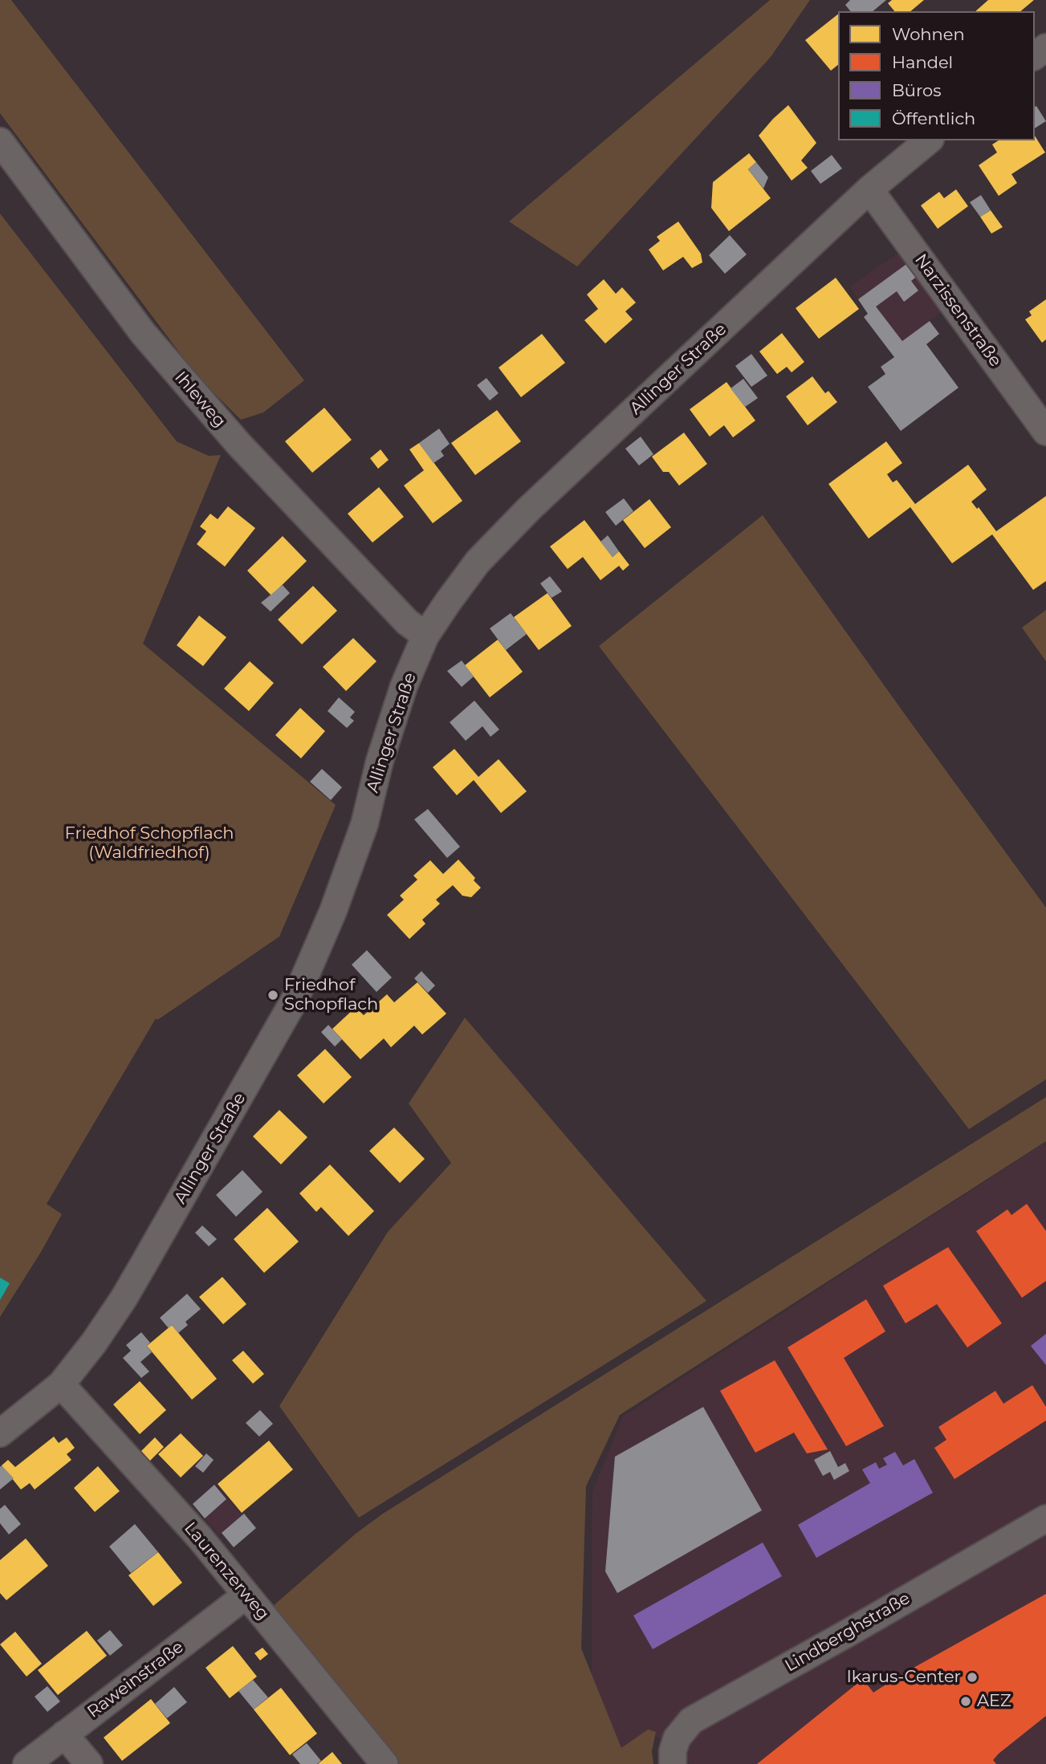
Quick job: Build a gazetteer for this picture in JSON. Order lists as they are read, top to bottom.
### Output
{
  "streets": {
    "street": [
      "Narzissenstraße",
      "Allinger Straße",
      "Ihleweg",
      "Laurenzerweg",
      "Lindberghstraße",
      "Raweinstraße"
    ]
  },
  "crossings": [
    ["Narzissenstraße", "Allinger Straße"],
    ["Allinger Straße", "Ihleweg"],
    ["Allinger Straße", "Laurenzerweg"],
    ["Laurenzerweg", "Raweinstraße"]
  ],
  "parks": ["Friedhof Schopflach (Waldfriedhof)"],
  "places": ["Friedhof Schopflach", "Ikarus-Center", "AEZ"],
  "legend": [
    "Wohnen",
    "Handel",
    "Büros",
    "Öffentlich"
  ]
}
